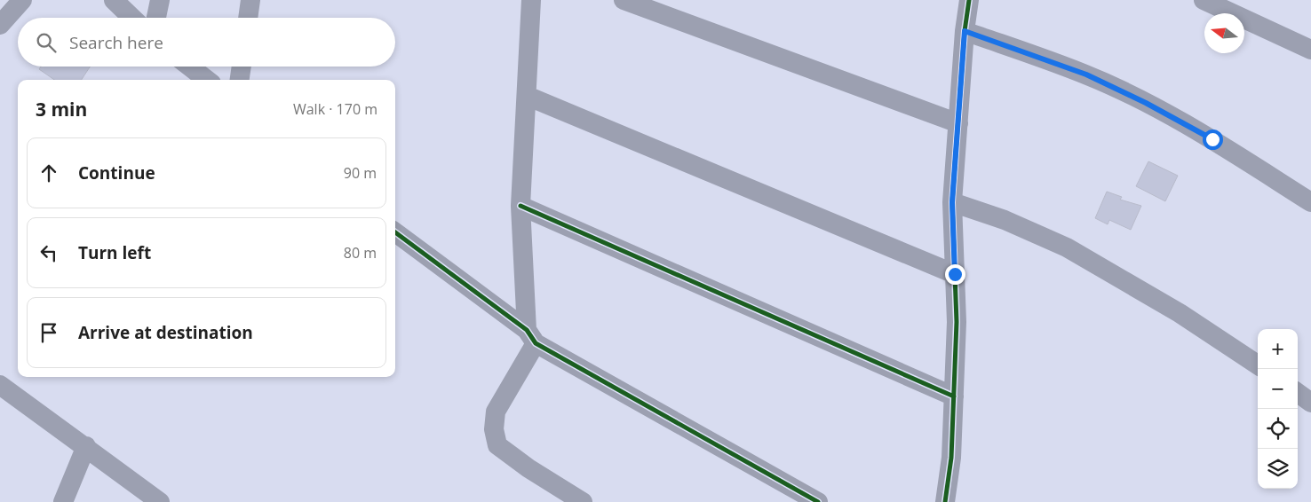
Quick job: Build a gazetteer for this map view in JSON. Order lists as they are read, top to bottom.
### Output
{
  "north": "left",
  "page": {
    "search": "Search here",
    "heading": ["3 min", "Walk · 170 m"],
    "list": [
      ["Continue", "90 m"],
      ["Turn left", "80 m"],
      "Arrive at destination"
    ],
    "map_buttons": ["+", "−"]
  }
}
